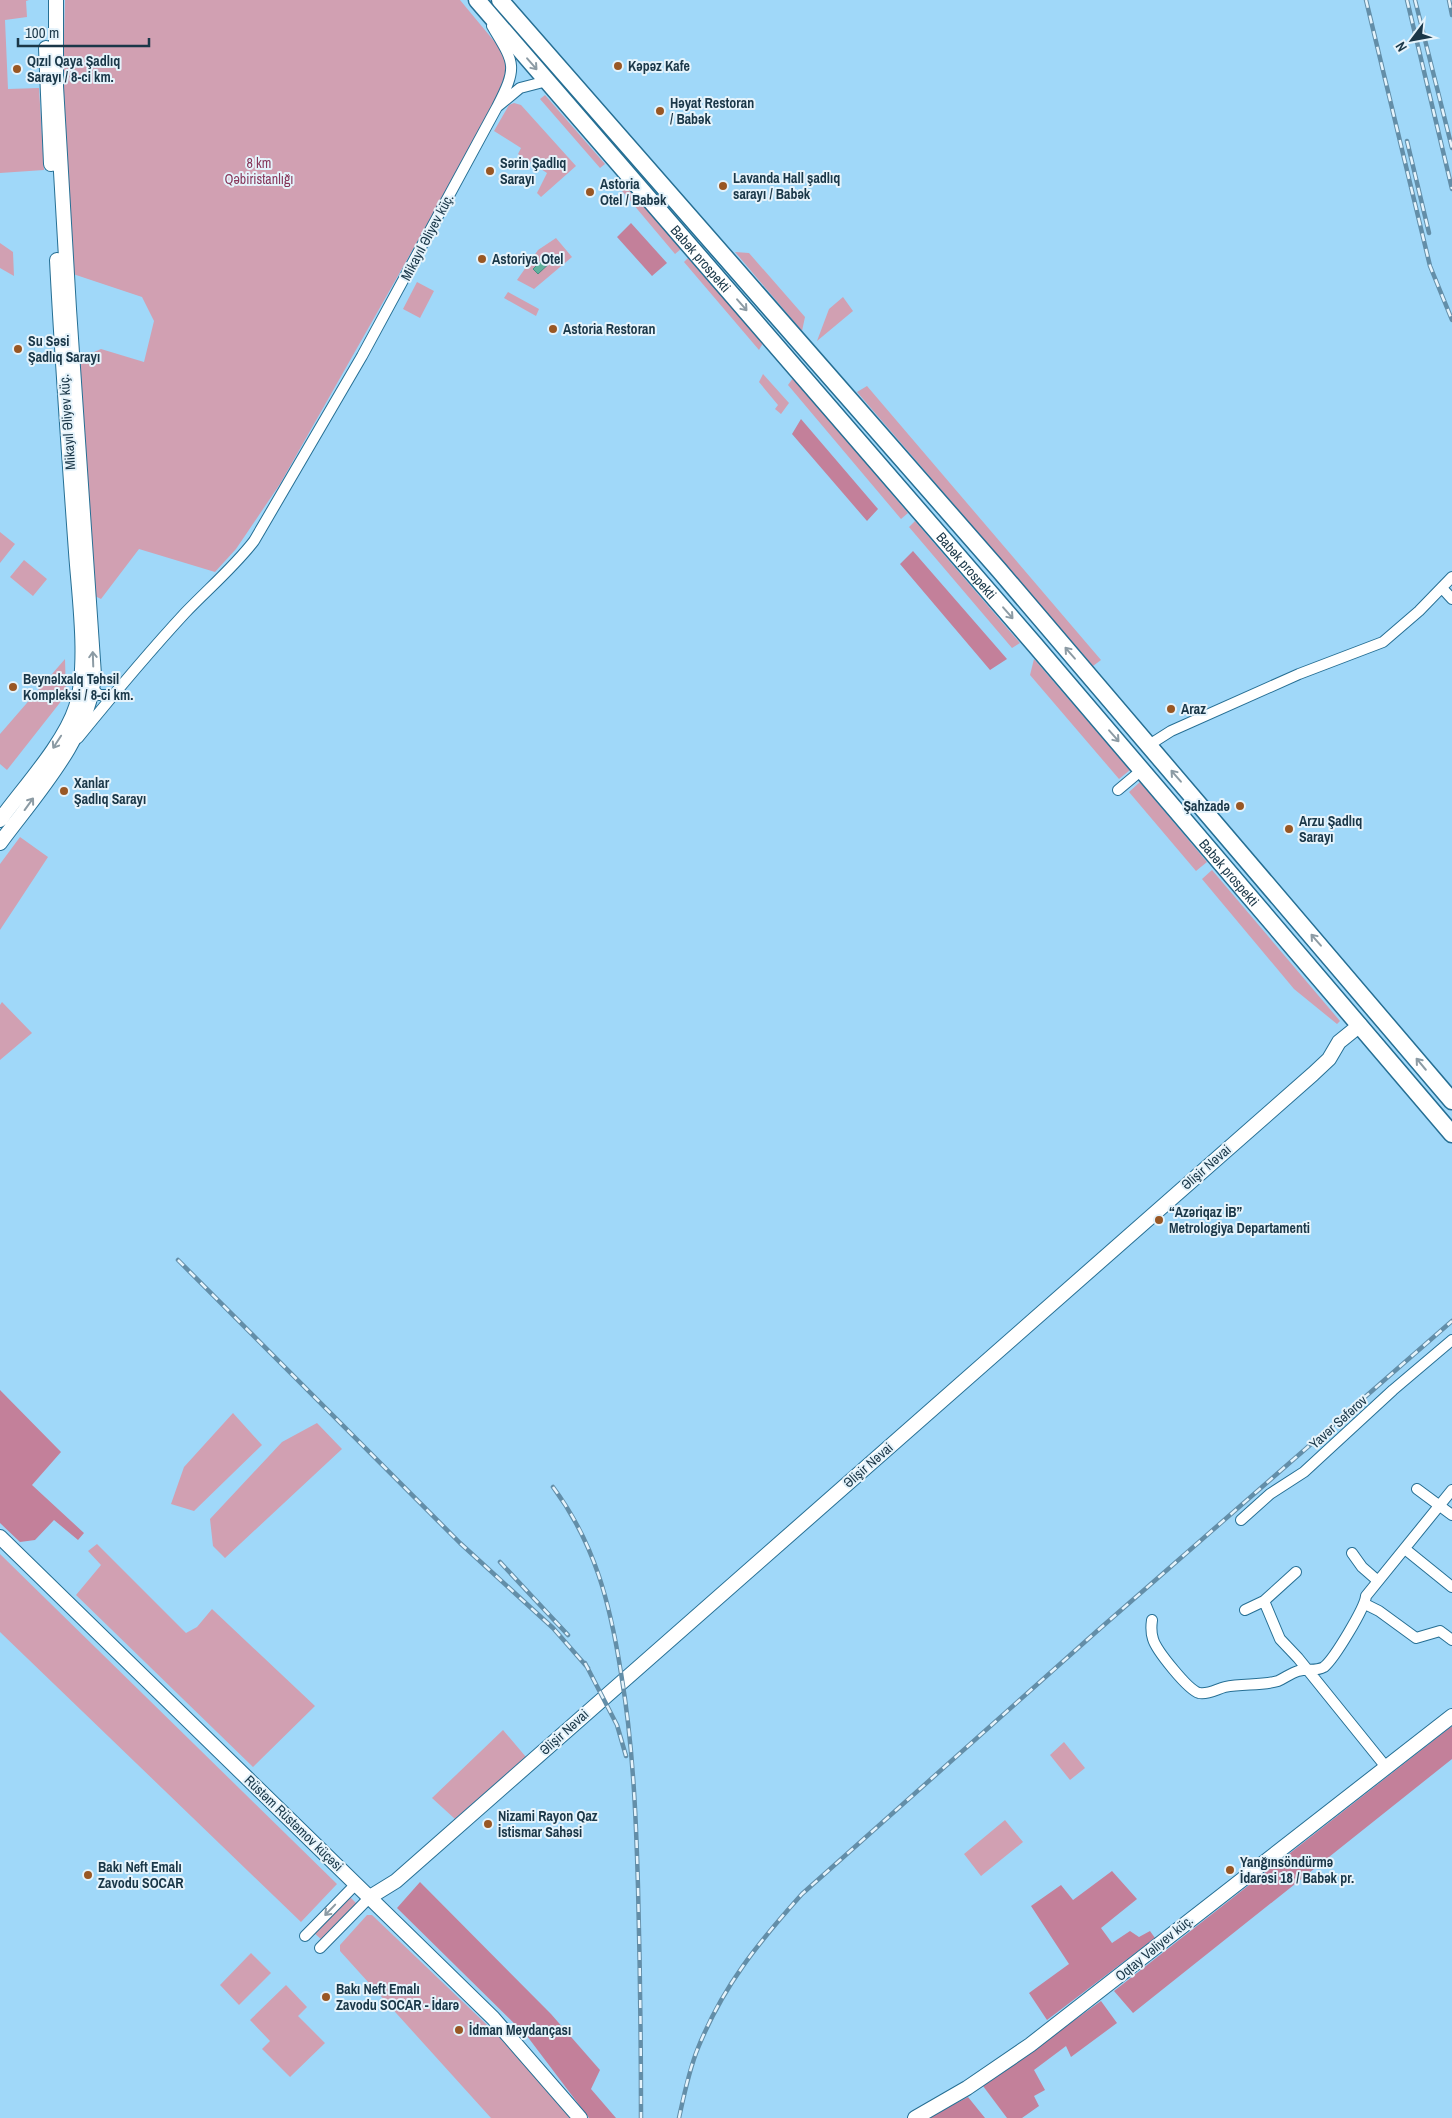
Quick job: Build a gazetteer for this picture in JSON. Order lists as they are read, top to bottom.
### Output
{
  "streets": {
    "main road": ["Babək prospekti"],
    "street": [
      "Mikayıl Əliyev küç.",
      "Əlişir Nəvai",
      "Yavər Səfərov",
      "Rüstəm Rüstəmov küçəsi",
      "Oqtay Vəliyev küç."
    ]
  },
  "crossings": [
    ["Mikayıl Əliyev küç.", "Babək prospekti"],
    ["Babək prospekti", "Əlişir Nəvai"],
    ["Əlişir Nəvai", "Rüstəm Rüstəmov küçəsi"]
  ],
  "parks": ["8 km Qəbiristanlığı"],
  "places": [
    "Kəpəz Kafe",
    "Qızıl Qaya Şadlıq Sarayı / 8-ci km.",
    "Həyat Restoran / Babək",
    "Sərin Şadlıq Sarayı",
    "Lavanda Hall şadlıq sarayı / Babək",
    "Astoria Otel / Babək",
    "Astoriya Otel",
    "Astoria Restoran",
    "Su Səsi Şadlıq Sarayı",
    "Beynəlxalq Təhsil Kompleksi / 8-ci km.",
    "Araz",
    "Xanlar Şadlıq Sarayı",
    "Şahzadə",
    "Arzu Şadlıq Sarayı",
    "“Azəriqaz İB” Metrologiya Departamenti",
    "Nizami Rayon Qaz İstismar Sahəsi",
    "Yanğınsöndürmə İdarəsi 18 / Babək pr.",
    "Bakı Neft Emalı Zavodu SOCAR",
    "Bakı Neft Emalı Zavodu SOCAR - İdarə",
    "İdman Meydançası"
  ],
  "scale_bar": "100 m",
  "north": "bottom left"
}
